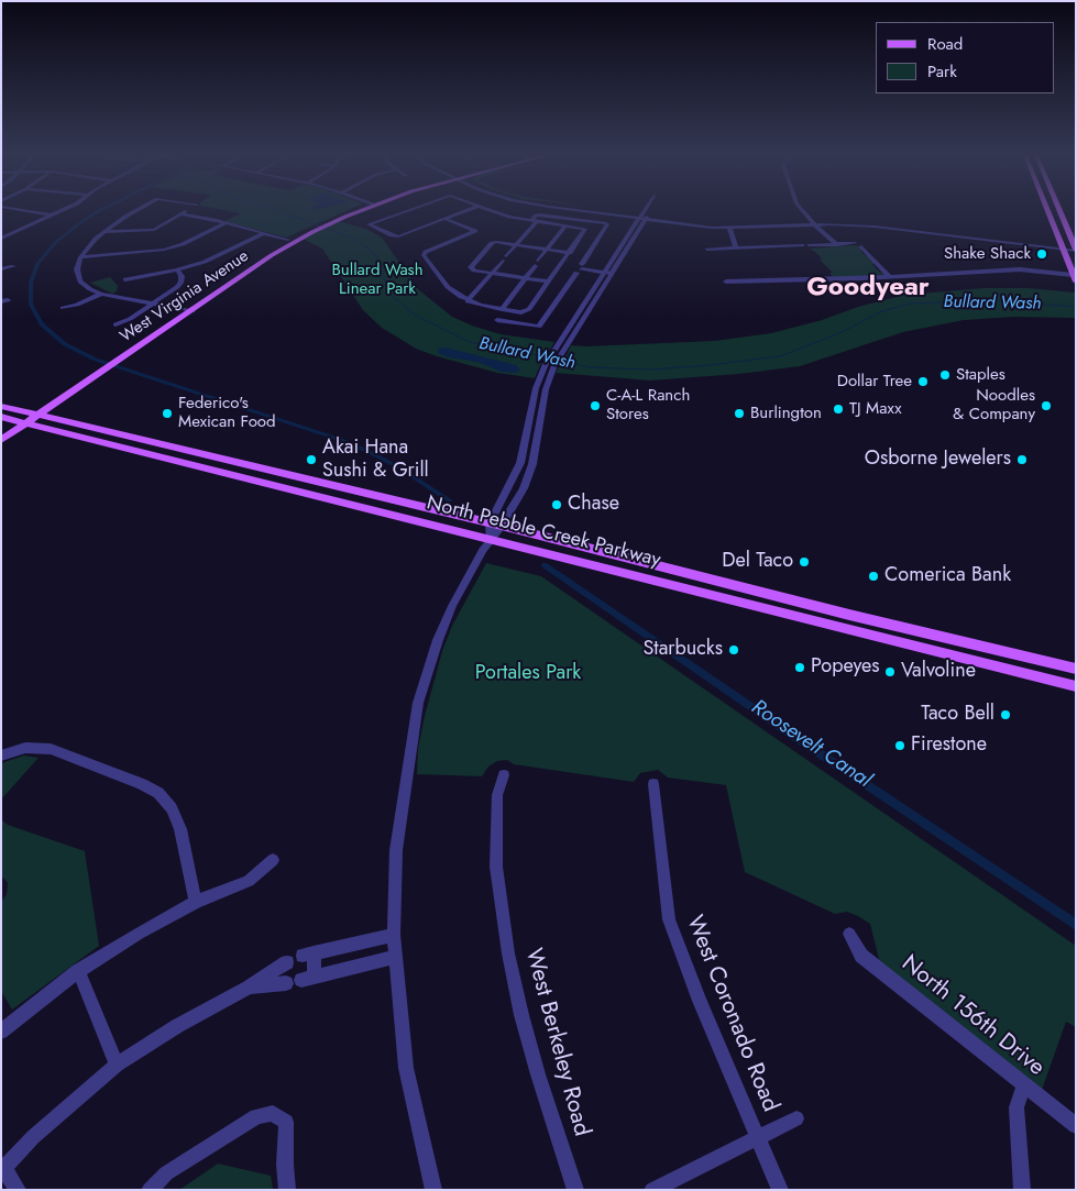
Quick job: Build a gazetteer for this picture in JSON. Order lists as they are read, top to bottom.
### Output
{
  "streets": {
    "main road": ["West Virginia Avenue", "North Pebble Creek Parkway"],
    "street": ["West Coronado Road", "North 156th Drive", "West Berkeley Road"]
  },
  "crossings": [
    ["West Virginia Avenue", "North Pebble Creek Parkway"]
  ],
  "districts": ["Goodyear"],
  "water": ["Bullard Wash", "Roosevelt Canal"],
  "parks": ["Bullard Wash Linear Park", "Portales Park"],
  "places": [
    "Shake Shack",
    "Staples",
    "Dollar Tree",
    "C-A-L Ranch Stores",
    "Noodles & Company",
    "TJ Maxx",
    "Federico's Mexican Food",
    "Burlington",
    "Akai Hana Sushi & Grill",
    "Osborne Jewelers",
    "Chase",
    "Del Taco",
    "Comerica Bank",
    "Starbucks",
    "Popeyes",
    "Valvoline",
    "Taco Bell",
    "Firestone"
  ],
  "legend": ["Road", "Park"]
}
